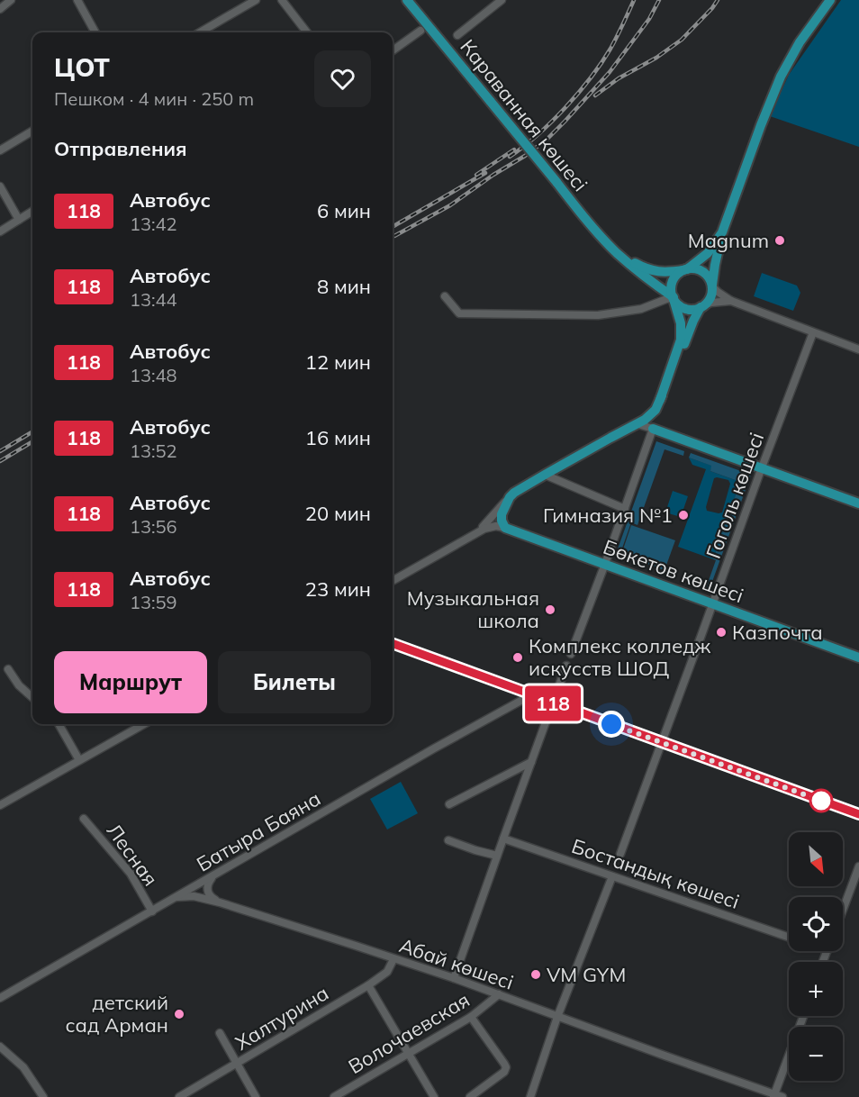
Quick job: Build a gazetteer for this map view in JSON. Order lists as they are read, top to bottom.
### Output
{
  "streets": {
    "main road": ["Караванная көшесі", "Бөкетов көшесі"],
    "street": [
      "Гоголь көшесі",
      "Батыра Баяна",
      "Лесная",
      "Бостандық көшесі",
      "Абай көшесі",
      "Халтурина",
      "Волочаевская"
    ]
  },
  "crossings": [
    ["Гоголь көшесі", "Бөкетов көшесі"],
    ["Батыра Баяна", "Лесная"],
    ["Батыра Баяна", "Абай көшесі"],
    ["Абай көшесі", "Халтурина"],
    ["Абай көшесі", "Волочаевская"]
  ],
  "places": [
    "Magnum",
    "Гимназия №1",
    "Музыкальная школа",
    "Казпочта",
    "Комплекс колледж искусств ШОД",
    "VM GYM",
    "детский сад Арман"
  ],
  "lines": ["bus line 118"],
  "north": "bottom right",
  "page": {
    "on_map": "118",
    "heading": [
      ["ЦОТ", "Пешком · 4 мин · 250 m"],
      "Отправления"
    ],
    "list": [
      {
        "mark": "118",
        "name": "Автобус",
        "note": "13:42",
        "value": "6 мин"
      },
      {
        "mark": "118",
        "name": "Автобус",
        "note": "13:44",
        "value": "8 мин"
      },
      {
        "mark": "118",
        "name": "Автобус",
        "note": "13:48",
        "value": "12 мин"
      },
      {
        "mark": "118",
        "name": "Автобус",
        "note": "13:52",
        "value": "16 мин"
      },
      {
        "mark": "118",
        "name": "Автобус",
        "note": "13:56",
        "value": "20 мин"
      },
      {
        "mark": "118",
        "name": "Автобус",
        "note": "13:59",
        "value": "23 мин"
      }
    ],
    "buttons": ["Маршрут", "Билеты"],
    "map_buttons": ["+", "−"]
  }
}
